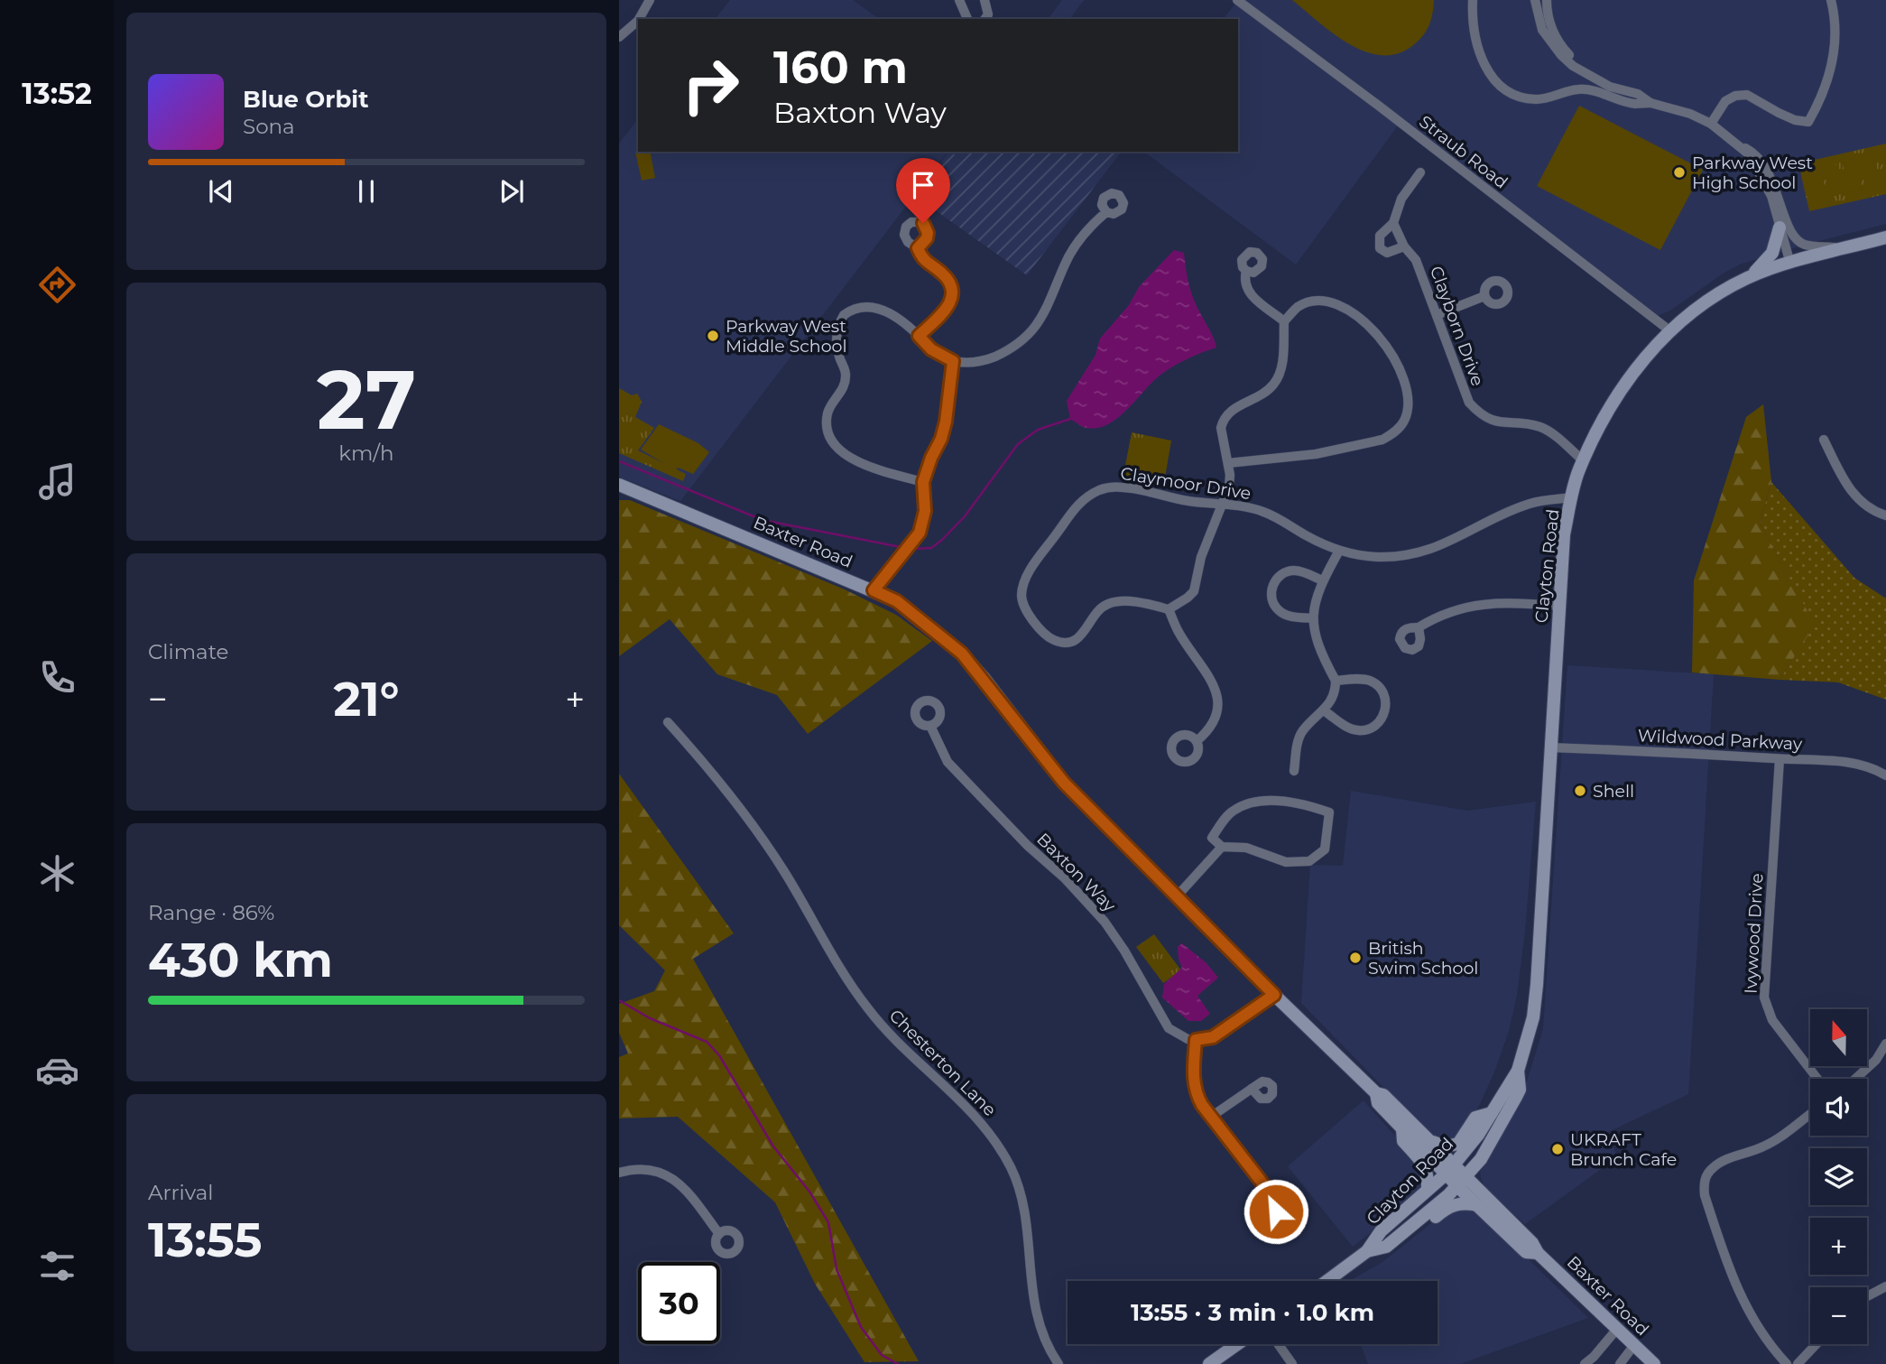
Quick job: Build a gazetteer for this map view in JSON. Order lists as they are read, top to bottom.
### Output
{
  "streets": {
    "main road": ["Baxter Road", "Clayton Road"],
    "street": [
      "Straub Road",
      "Clayborn Drive",
      "Claymoor Drive",
      "Wildwood Parkway",
      "Baxton Way",
      "Ivywood Drive",
      "Chesterton Lane"
    ]
  },
  "crossings": [
    ["Straub Road", "Clayton Road"],
    ["Clayborn Drive", "Clayton Road"],
    ["Claymoor Drive", "Clayton Road"],
    ["Baxter Road", "Clayton Road"],
    ["Clayton Road", "Wildwood Parkway"],
    ["Wildwood Parkway", "Ivywood Drive"]
  ],
  "places": [
    "Parkway West High School",
    "Parkway West Middle School",
    "Shell",
    "British Swim School",
    "UKRAFT Brunch Cafe"
  ],
  "north": "top",
  "page": {
    "tabs": "13:52",
    "turn": ["160 m", "Baxton Way"],
    "song": ["Blue Orbit", "Sona"],
    "tile": [
      ["27", "km/h"],
      "Climate",
      ["Range · 86%", "430 km"],
      ["Arrival", "13:55"]
    ],
    "heat": ["−", "21°", "+"],
    "map_buttons": ["+", "−"],
    "limit": "30",
    "trip": "13:55 · 3 min · 1.0 km"
  }
}
